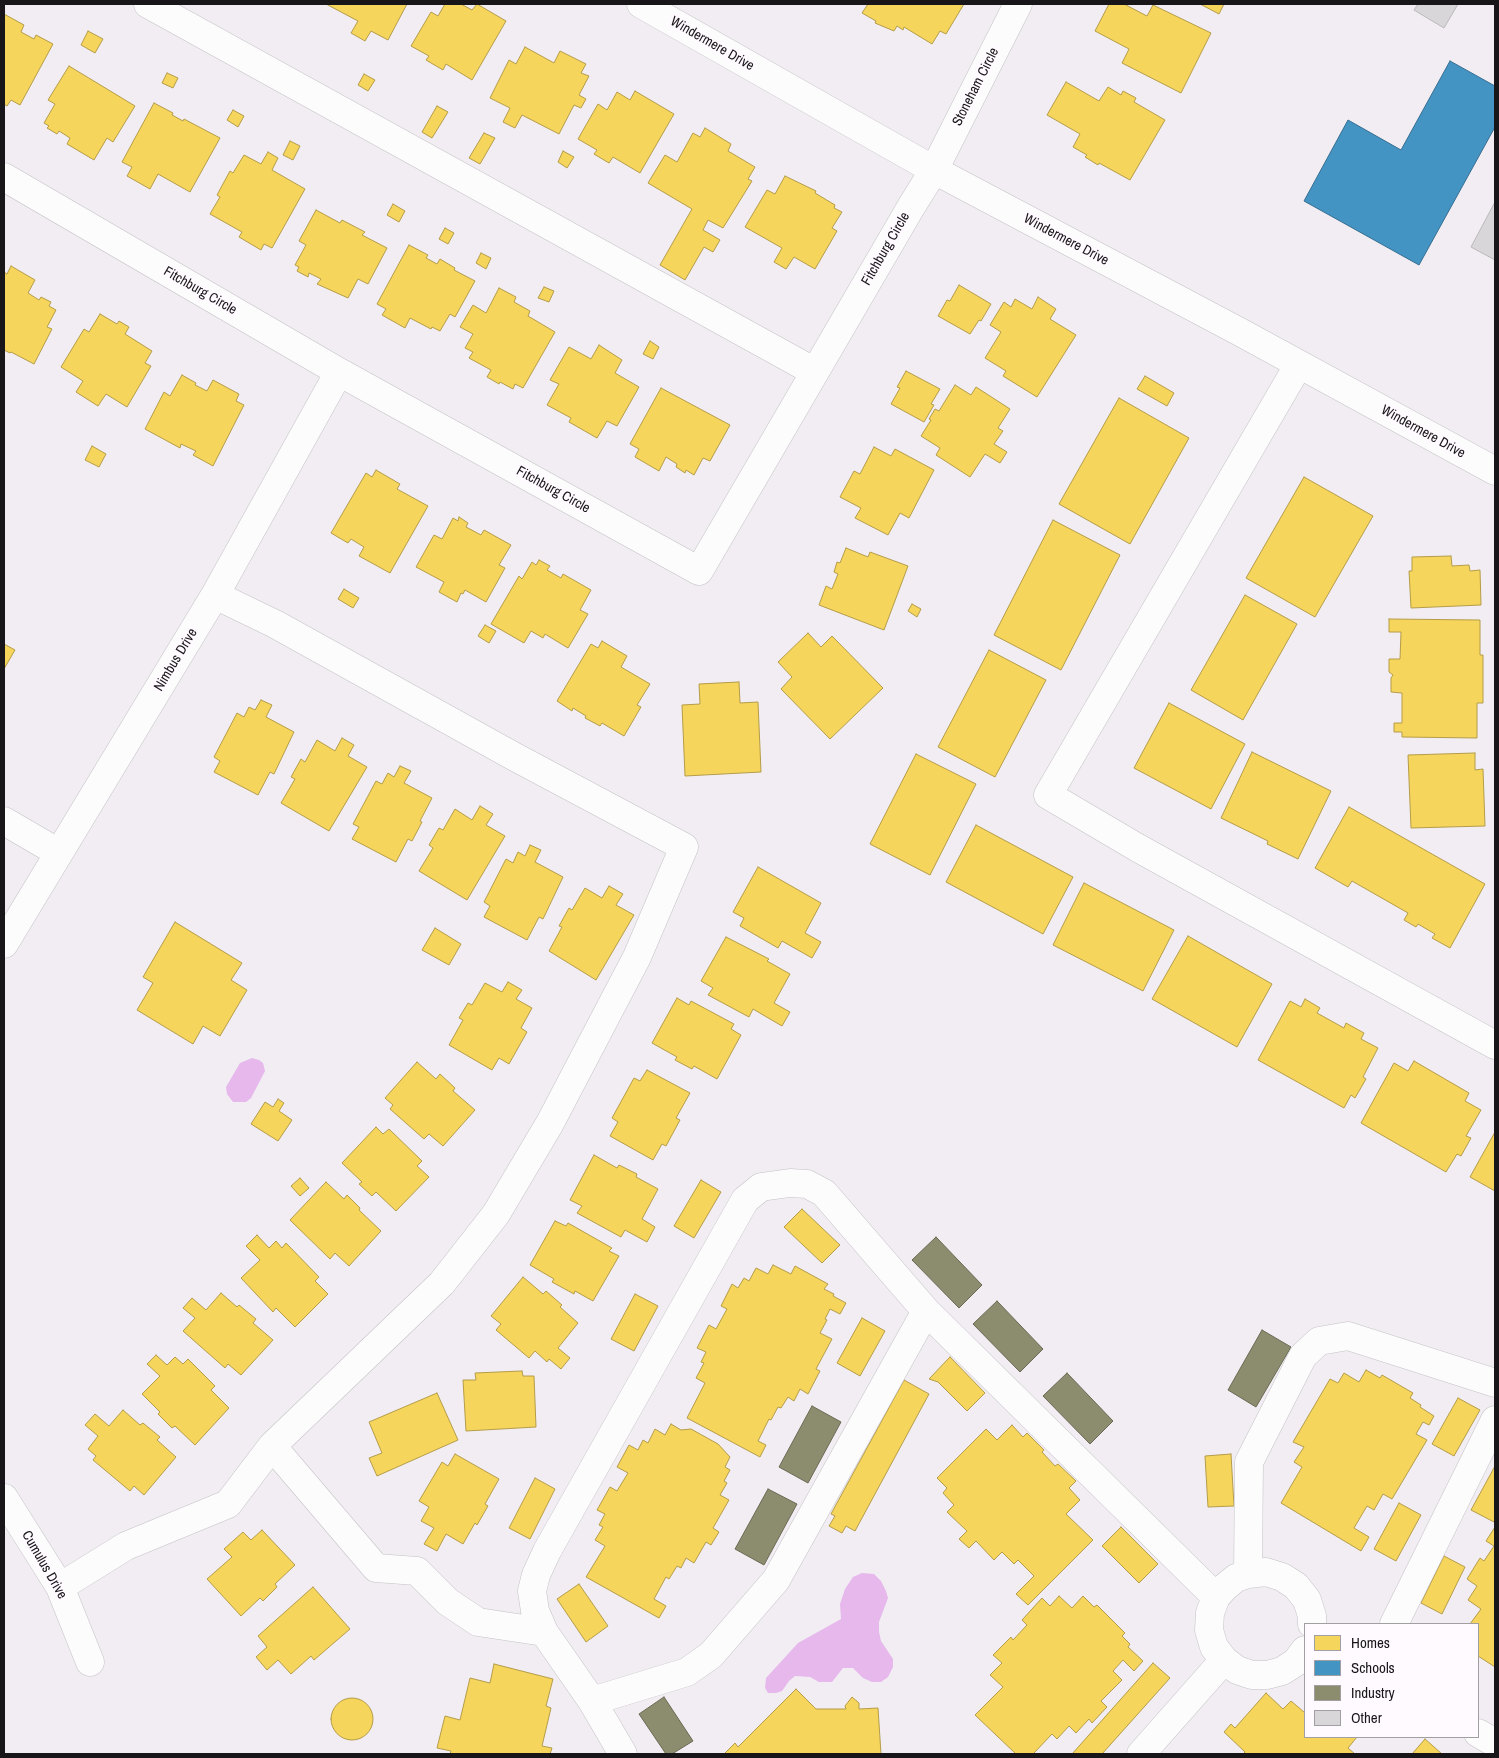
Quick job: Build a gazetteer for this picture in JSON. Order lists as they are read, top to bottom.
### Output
{
  "streets": {
    "street": [
      "Windermere Drive",
      "Stoneham Circle",
      "Fitchburg Circle",
      "Nimbus Drive",
      "Cumulus Drive"
    ]
  },
  "crossings": [
    ["Windermere Drive", "Stoneham Circle"],
    ["Windermere Drive", "Fitchburg Circle"],
    ["Stoneham Circle", "Fitchburg Circle"],
    ["Fitchburg Circle", "Nimbus Drive"]
  ],
  "legend": [
    "Homes",
    "Schools",
    "Industry",
    "Other"
  ]
}
